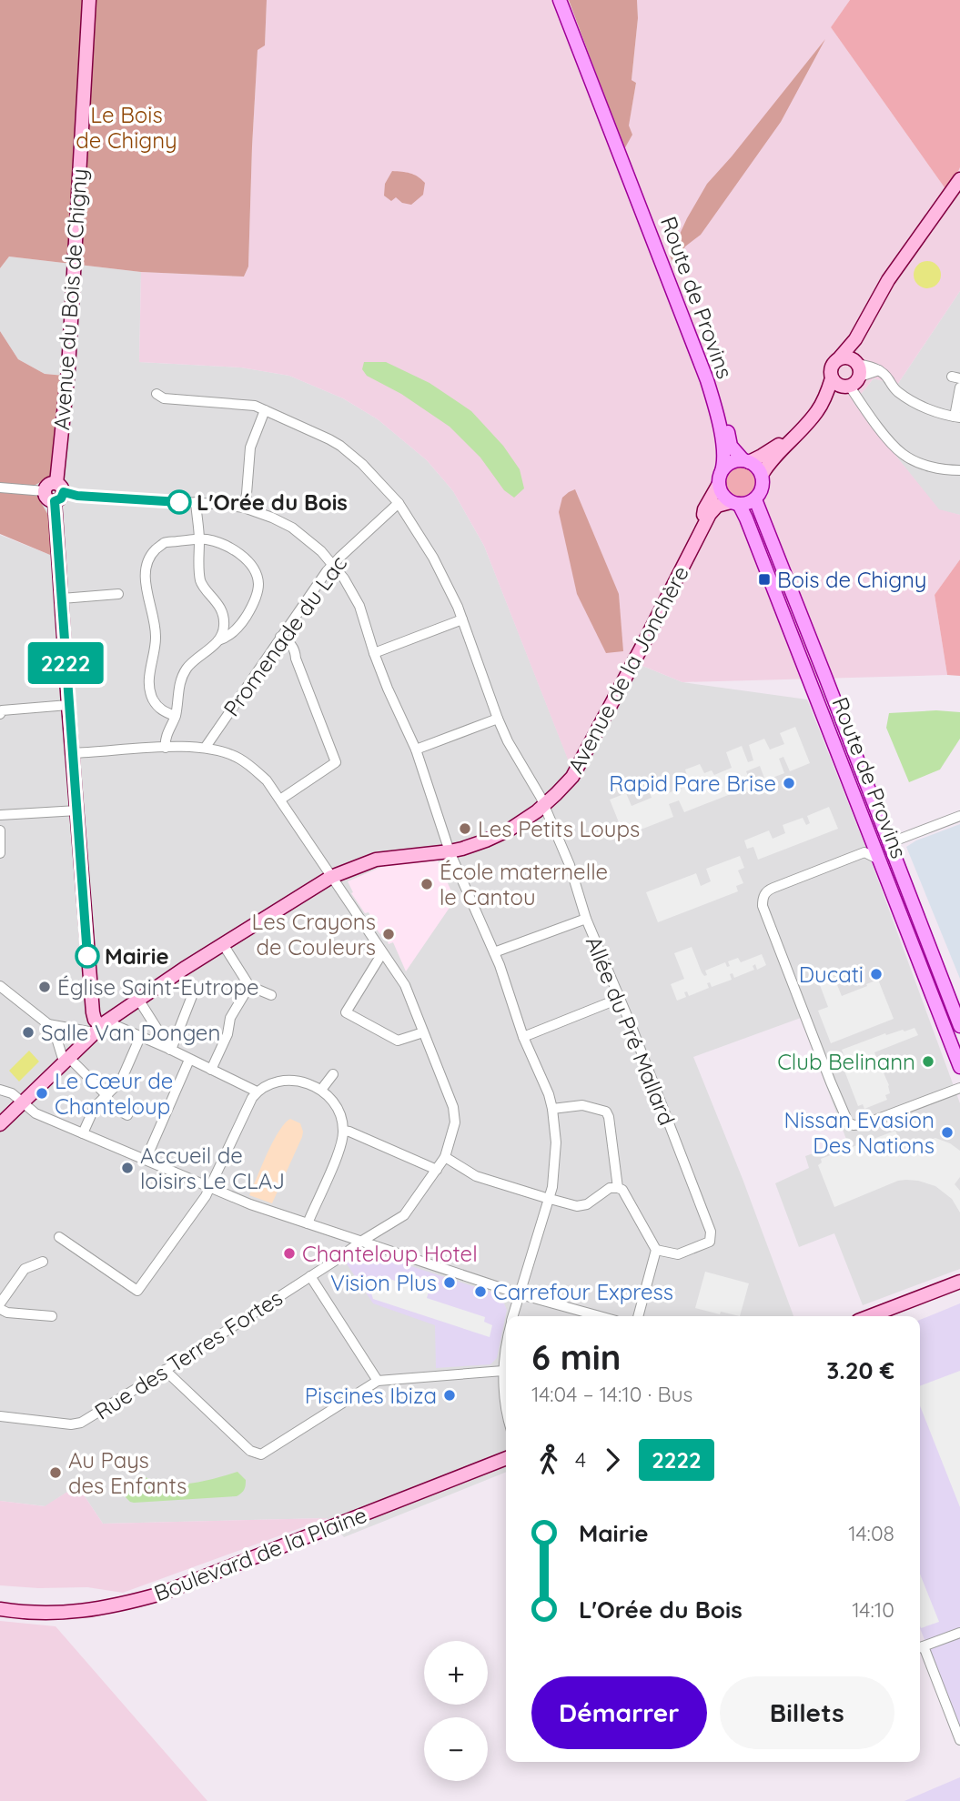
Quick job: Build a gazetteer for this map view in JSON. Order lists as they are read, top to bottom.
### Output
{
  "streets": {
    "main road": [
      "Route de Provins",
      "Avenue du Bois de Chigny",
      "Avenue de la Jonchère",
      "Boulevard de la Plaine"
    ],
    "street": ["Promenade du Lac", "Allée du Pré Mallard", "Rue des Terres Fortes"]
  },
  "crossings": [
    ["Avenue du Bois de Chigny", "Avenue de la Jonchère"],
    ["Promenade du Lac", "Allée du Pré Mallard"],
    ["Promenade du Lac", "Rue des Terres Fortes"],
    ["Avenue de la Jonchère", "Allée du Pré Mallard"],
    ["Avenue de la Jonchère", "Rue des Terres Fortes"]
  ],
  "parks": ["Le Bois de Chigny"],
  "places": {
    "other": [
      "L'Orée du Bois",
      "Rapid Pare Brise",
      "Les Petits Loups",
      "École maternelle le Cantou",
      "Les Crayons de Couleurs",
      "Mairie",
      "Ducati",
      "Église Saint-Eutrope",
      "Salle Van Dongen",
      "Club Belinann",
      "Le Cœur de Chanteloup",
      "Nissan Evasion Des Nations",
      "Accueil de loisirs Le CLAJ",
      "Chanteloup Hotel",
      "Vision Plus",
      "Carrefour Express",
      "Piscines Ibiza",
      "Au Pays des Enfants"
    ],
    "transit": ["Bois de Chigny"]
  },
  "lines": ["bus line 2222"],
  "page": {
    "on_map": "2222",
    "heading": ["6 min", "14:04 – 14:10 · Bus", "3.20 €"],
    "legs": ["4", "2222"],
    "list": [
      {
        "name": "Mairie",
        "value": "14:08"
      },
      {
        "name": "L'Orée du Bois",
        "value": "14:10"
      }
    ],
    "map_buttons": ["+", "−"],
    "buttons": ["Démarrer", "Billets"]
  }
}
